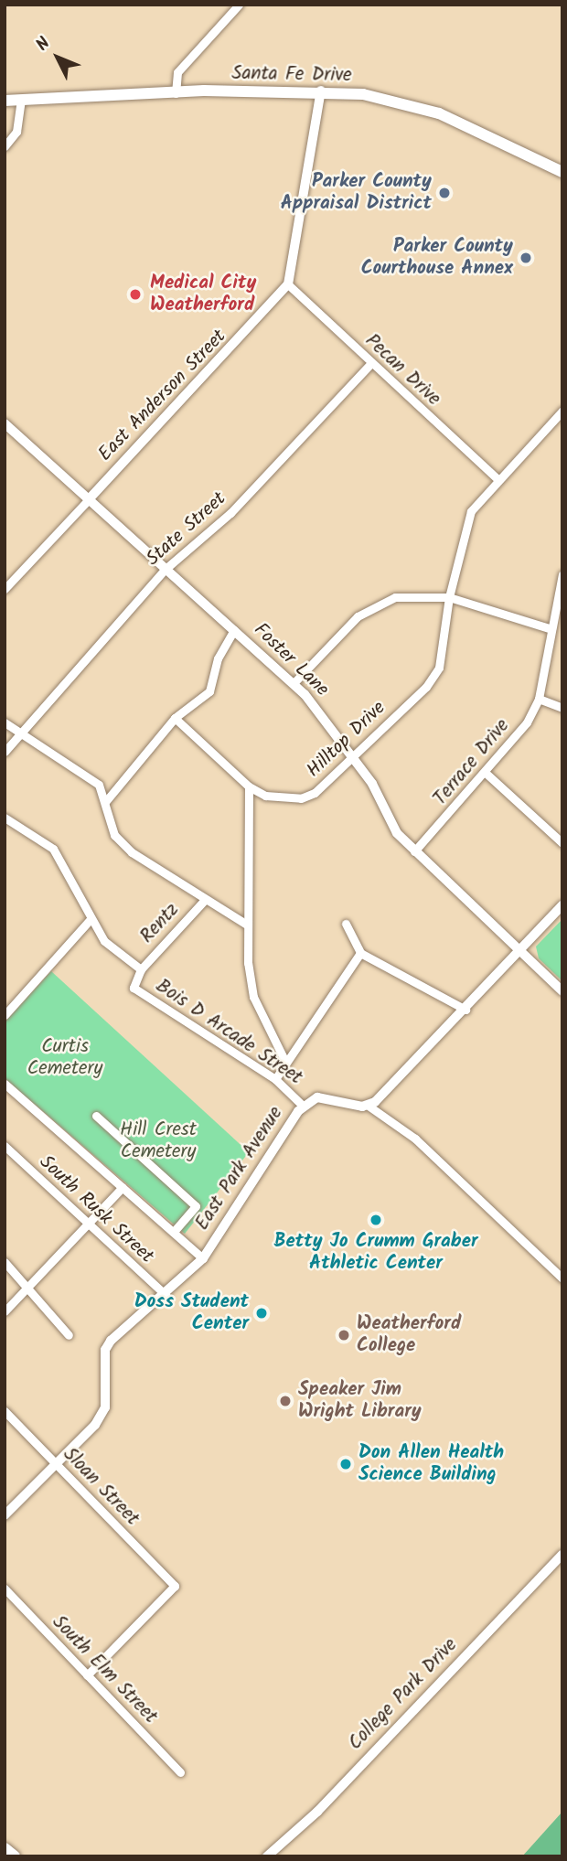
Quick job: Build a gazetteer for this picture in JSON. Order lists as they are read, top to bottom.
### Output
{
  "streets": {
    "main road": ["Santa Fe Drive"],
    "street": [
      "Pecan Drive",
      "East Anderson Street",
      "State Street",
      "Foster Lane",
      "Hilltop Drive",
      "Terrace Drive",
      "Rentz",
      "Bois D Arcade Street",
      "East Park Avenue",
      "South Rusk Street",
      "Sloan Street",
      "South Elm Street",
      "College Park Drive"
    ]
  },
  "crossings": [
    ["Pecan Drive", "East Anderson Street"],
    ["Pecan Drive", "State Street"],
    ["Pecan Drive", "Hilltop Drive"],
    ["East Anderson Street", "Foster Lane"],
    ["State Street", "Foster Lane"],
    ["Foster Lane", "Hilltop Drive"],
    ["Foster Lane", "Terrace Drive"],
    ["Rentz", "Bois D Arcade Street"],
    ["Bois D Arcade Street", "East Park Avenue"],
    ["East Park Avenue", "South Rusk Street"],
    ["East Park Avenue", "Sloan Street"],
    ["Sloan Street", "South Elm Street"]
  ],
  "parks": ["Curtis Cemetery", "Hill Crest Cemetery"],
  "places": [
    "Parker County Appraisal District",
    "Parker County Courthouse Annex",
    "Medical City Weatherford",
    "Betty Jo Crumm Graber Athletic Center",
    "Doss Student Center",
    "Weatherford College",
    "Speaker Jim Wright Library",
    "Don Allen Health Science Building"
  ],
  "north": "top left"
}
